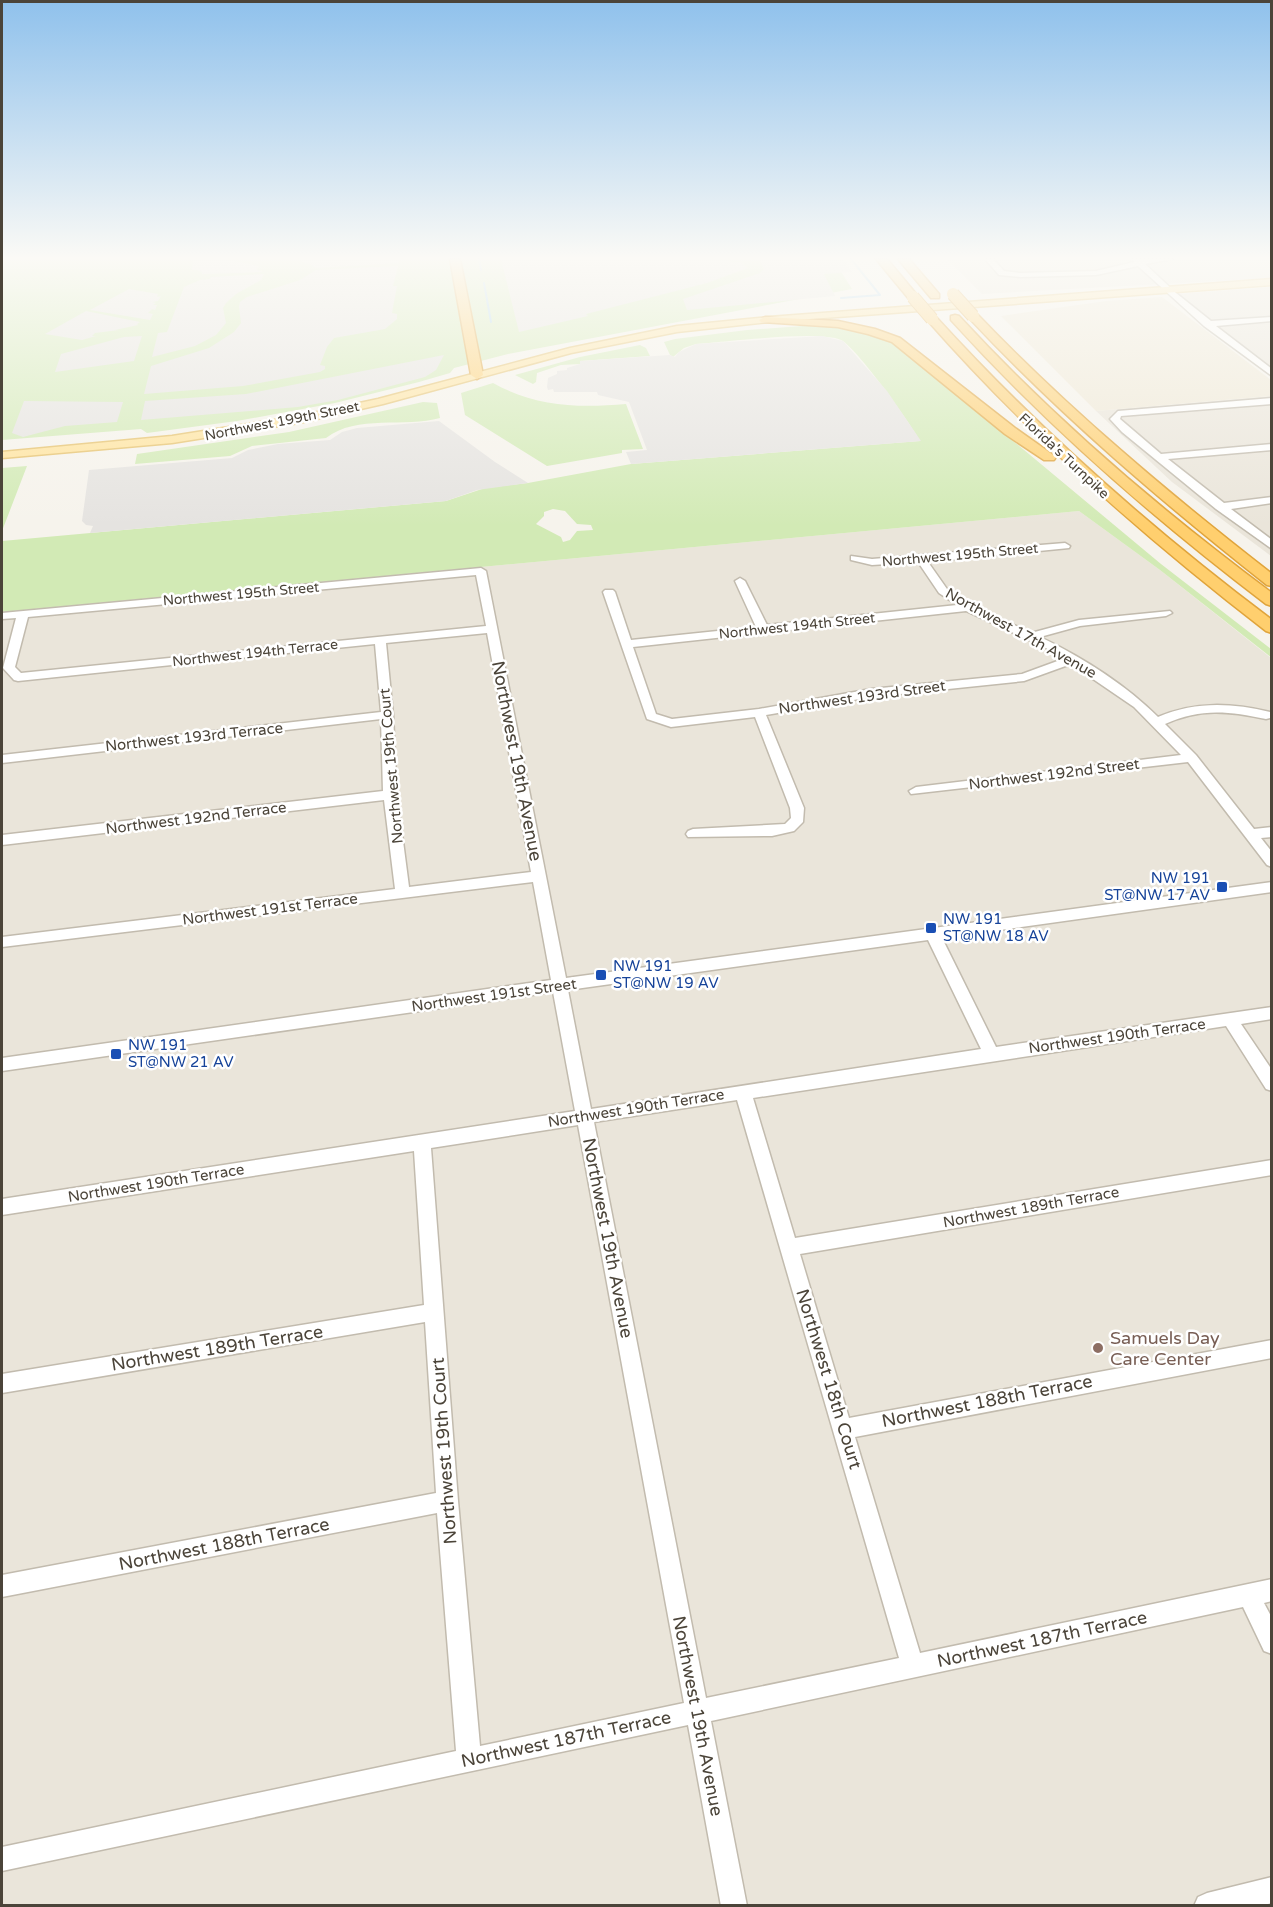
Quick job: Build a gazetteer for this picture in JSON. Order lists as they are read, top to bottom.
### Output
{
  "streets": {
    "highway": ["Florida's Turnpike"],
    "main road": ["Northwest 199th Street"],
    "street": [
      "Northwest 195th Street",
      "Northwest 194th Street",
      "Northwest 17th Avenue",
      "Northwest 194th Terrace",
      "Northwest 193rd Street",
      "Northwest 193rd Terrace",
      "Northwest 19th Avenue",
      "Northwest 19th Court",
      "Northwest 192nd Street",
      "Northwest 192nd Terrace",
      "Northwest 191st Terrace",
      "Northwest 191st Street",
      "Northwest 190th Terrace",
      "Northwest 189th Terrace",
      "Northwest 18th Court",
      "Northwest 188th Terrace",
      "Northwest 187th Terrace"
    ]
  },
  "crossings": [
    ["Northwest 195th Street", "Northwest 17th Avenue"],
    ["Northwest 195th Street", "Northwest 194th Terrace"],
    ["Northwest 195th Street", "Northwest 19th Avenue"],
    ["Northwest 194th Street", "Northwest 17th Avenue"],
    ["Northwest 194th Street", "Northwest 193rd Street"],
    ["Northwest 17th Avenue", "Northwest 193rd Street"],
    ["Northwest 17th Avenue", "Northwest 192nd Street"],
    ["Northwest 194th Terrace", "Northwest 19th Avenue"],
    ["Northwest 194th Terrace", "Northwest 19th Court"],
    ["Northwest 193rd Terrace", "Northwest 19th Court"],
    ["Northwest 19th Avenue", "Northwest 191st Terrace"],
    ["Northwest 19th Avenue", "Northwest 191st Street"],
    ["Northwest 19th Avenue", "Northwest 190th Terrace"],
    ["Northwest 19th Avenue", "Northwest 187th Terrace"],
    ["Northwest 19th Court", "Northwest 192nd Terrace"],
    ["Northwest 19th Court", "Northwest 191st Terrace"],
    ["Northwest 19th Court", "Northwest 190th Terrace"],
    ["Northwest 19th Court", "Northwest 189th Terrace"],
    ["Northwest 19th Court", "Northwest 188th Terrace"],
    ["Northwest 19th Court", "Northwest 187th Terrace"],
    ["Northwest 190th Terrace", "Northwest 18th Court"],
    ["Northwest 189th Terrace", "Northwest 18th Court"],
    ["Northwest 18th Court", "Northwest 188th Terrace"],
    ["Northwest 18th Court", "Northwest 187th Terrace"]
  ],
  "places": {
    "transit": [
      "NW 191 ST@NW 17 AV",
      "NW 191 ST@NW 18 AV",
      "NW 191 ST@NW 19 AV",
      "NW 191 ST@NW 21 AV"
    ],
    "other": ["Samuels Day Care Center"]
  }
}
